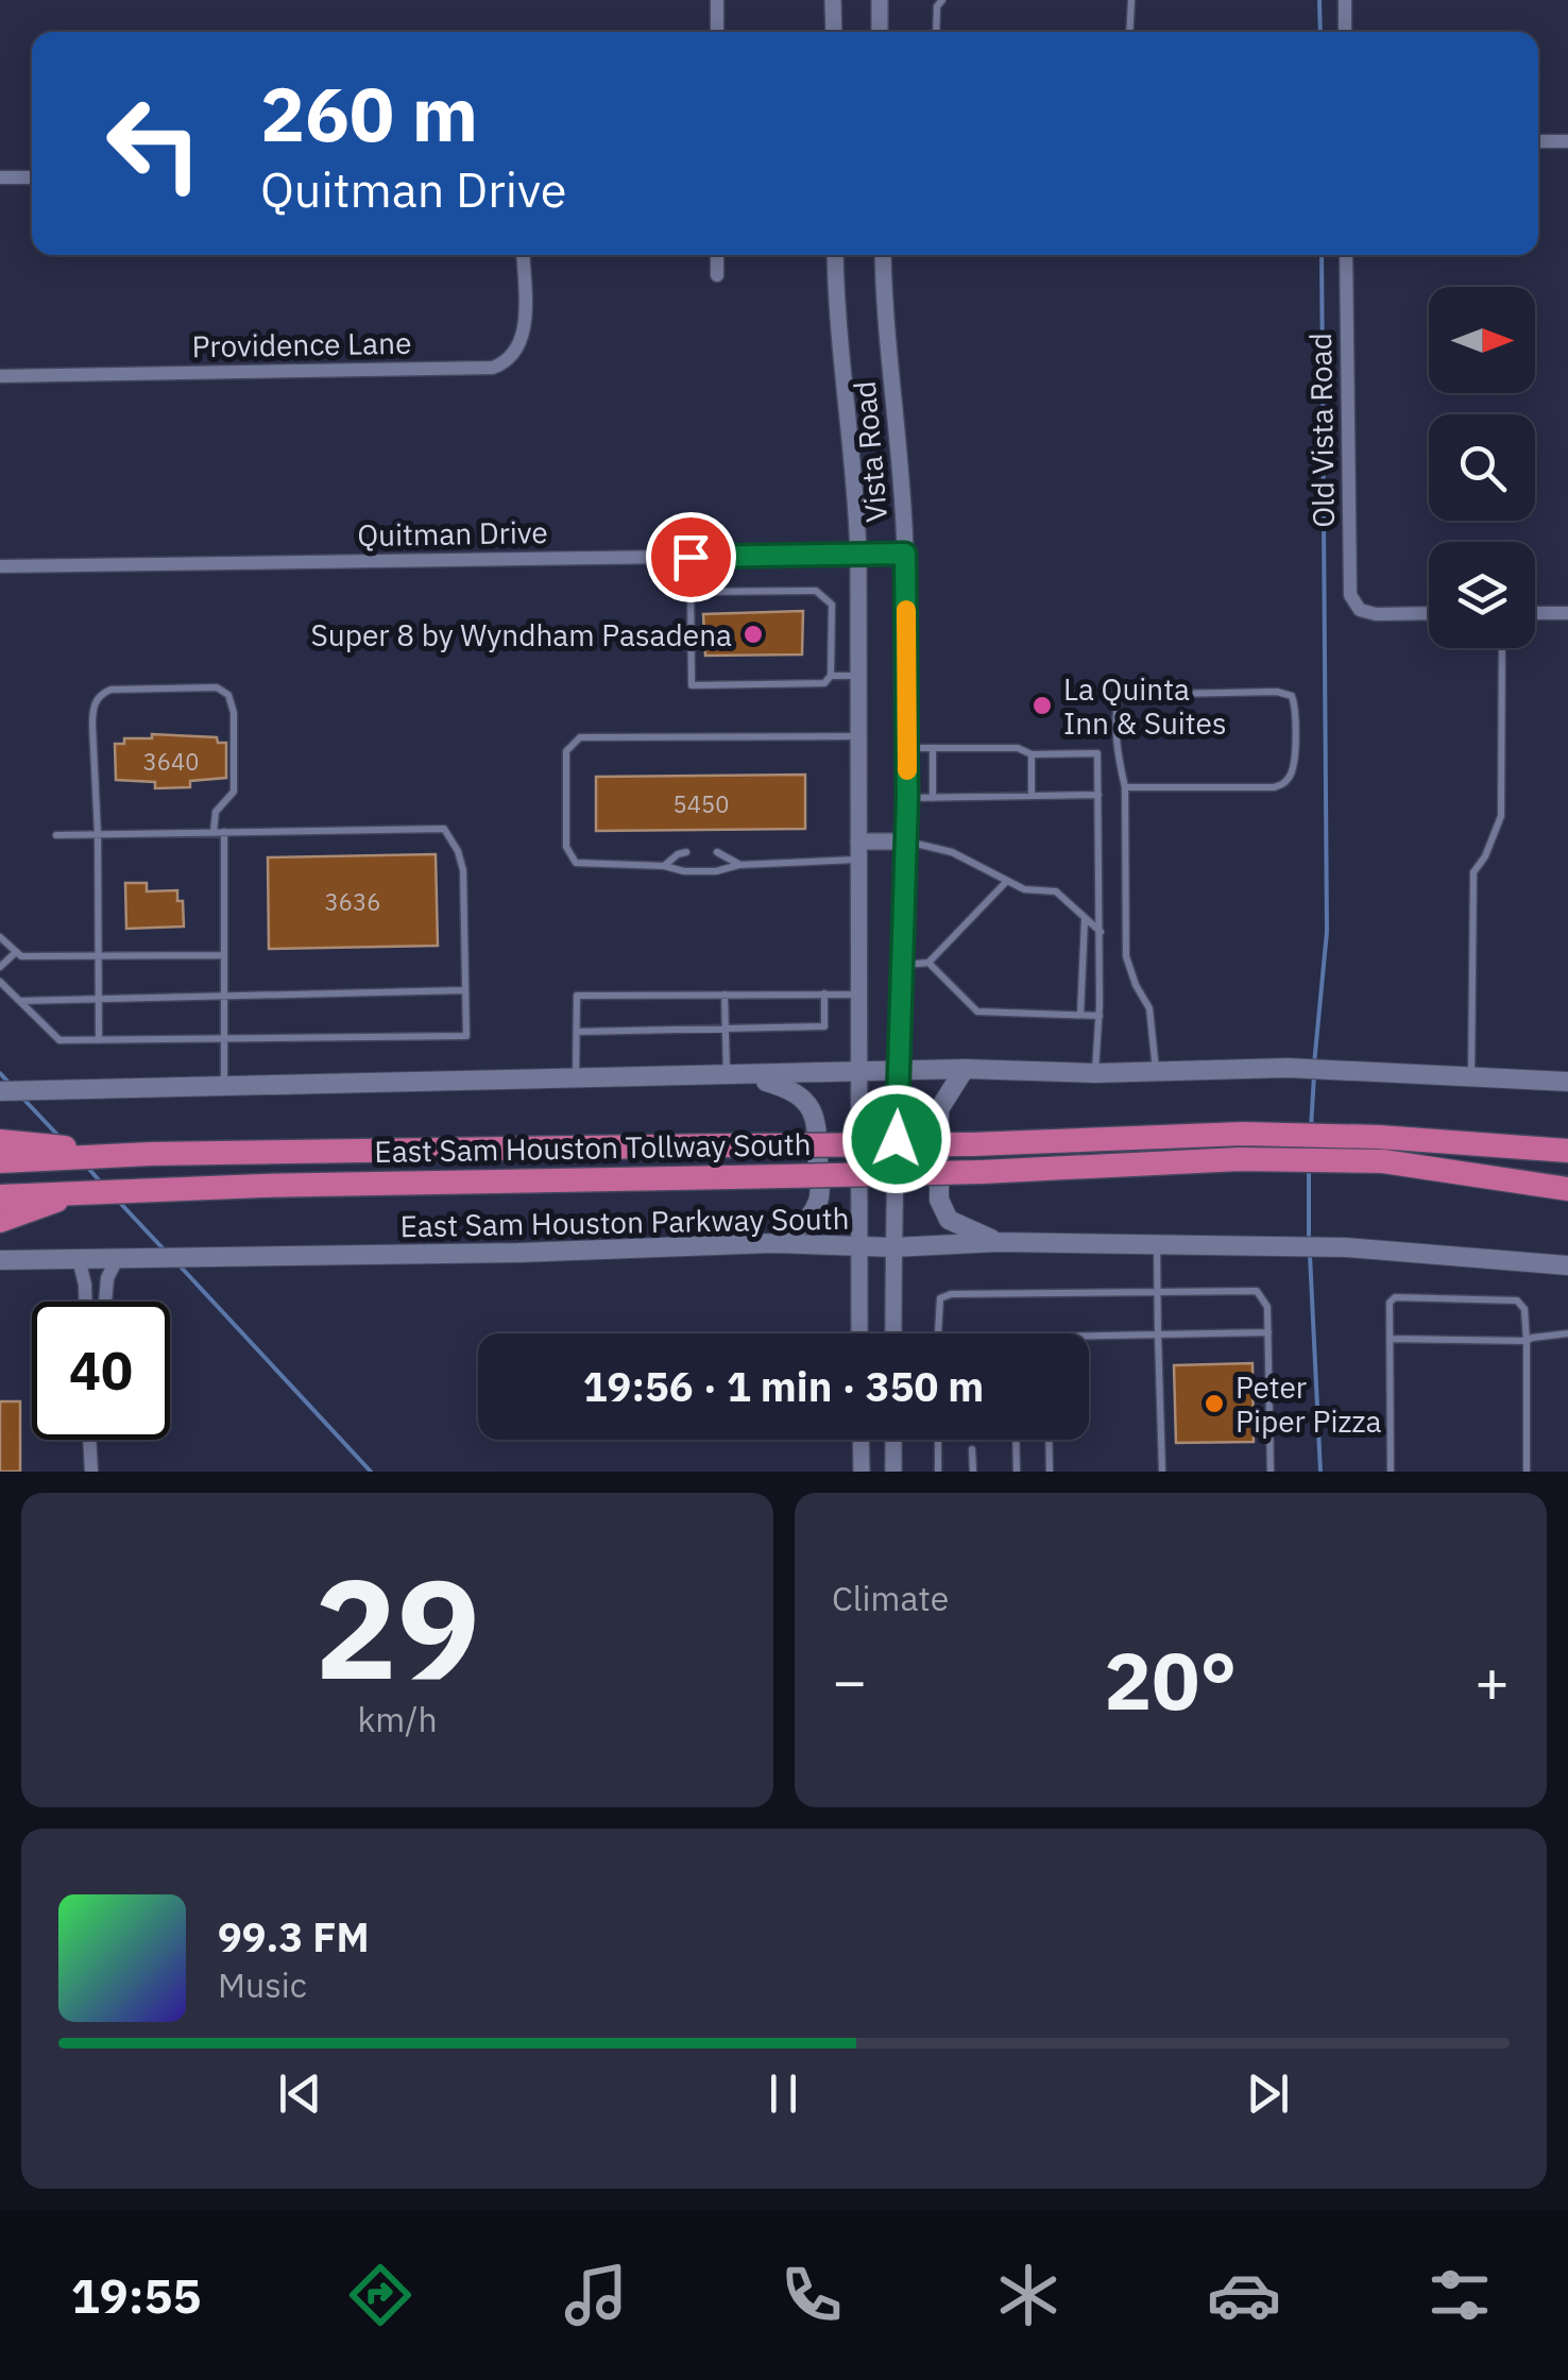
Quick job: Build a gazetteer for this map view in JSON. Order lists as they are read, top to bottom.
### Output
{
  "streets": {
    "highway": ["East Sam Houston Tollway South"],
    "main road": ["East Sam Houston Parkway South"],
    "street": [
      "Providence Lane",
      "Old Vista Road",
      "Vista Road",
      "Quitman Drive"
    ]
  },
  "crossings": [
    ["Vista Road", "Quitman Drive"],
    ["Vista Road", "East Sam Houston Parkway South"]
  ],
  "places": ["Super 8 by Wyndham Pasadena", "La Quinta Inn & Suites", "Peter Piper Pizza"],
  "house_numbers": ["3640", "5450", "3636"],
  "north": "right",
  "page": {
    "turn": ["260 m", "Quitman Drive"],
    "limit": "40",
    "trip": "19:56 · 1 min · 350 m",
    "tile": [
      ["29", "km/h"],
      "Climate"
    ],
    "heat": ["−", "20°", "+"],
    "song": ["99.3 FM", "Music"],
    "tabs": "19:55"
  }
}
